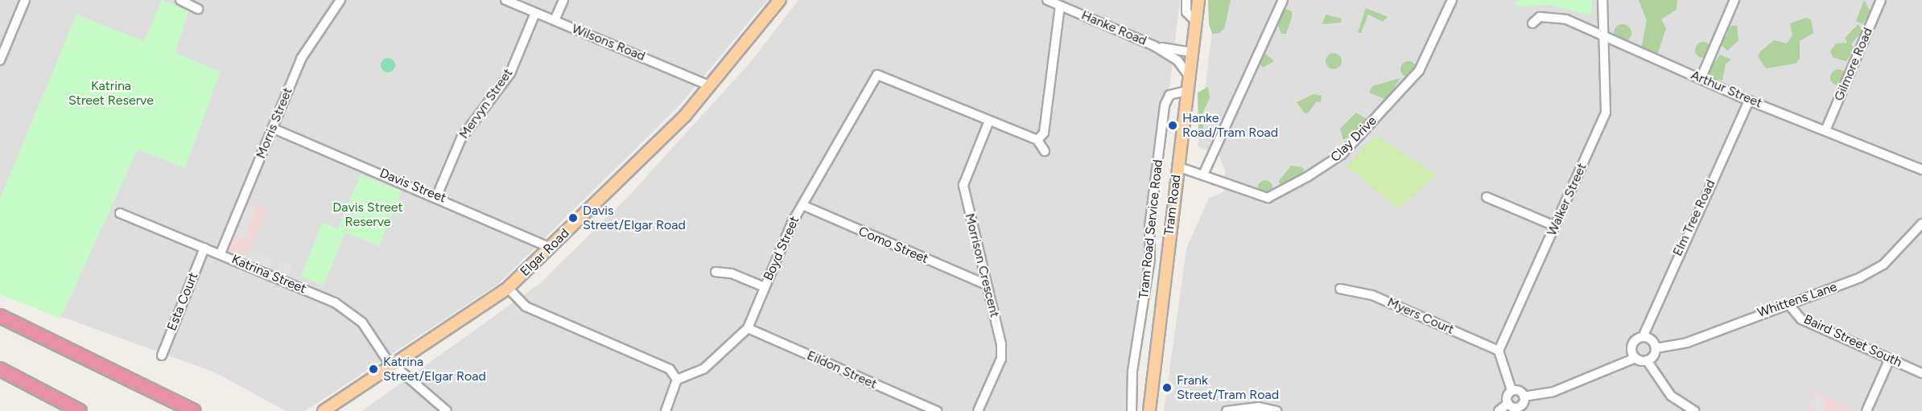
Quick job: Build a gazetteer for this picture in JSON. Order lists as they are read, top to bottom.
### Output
{
  "streets": {
    "main road": ["Tram Road", "Elgar Road"],
    "street": [
      "Hanke Road",
      "Wilsons Road",
      "Gilmore Road",
      "Arthur Street",
      "Mervyn Street",
      "Morris Street",
      "Clay Drive",
      "Davis Street",
      "Walker Street",
      "Elm Tree Road",
      "Tram Road Service Road",
      "Como Street",
      "Boyd Street",
      "Morrison Crescent",
      "Katrina Street",
      "Whittens Lane",
      "Esta Court",
      "Myers Court",
      "Baird Street South",
      "Eildon Street"
    ]
  },
  "crossings": [
    ["Hanke Road", "Tram Road"],
    ["Wilsons Road", "Mervyn Street"],
    ["Wilsons Road", "Elgar Road"],
    ["Gilmore Road", "Arthur Street"],
    ["Arthur Street", "Walker Street"],
    ["Arthur Street", "Elm Tree Road"],
    ["Mervyn Street", "Davis Street"],
    ["Morris Street", "Davis Street"],
    ["Morris Street", "Katrina Street"],
    ["Clay Drive", "Tram Road"],
    ["Davis Street", "Elgar Road"],
    ["Walker Street", "Myers Court"],
    ["Tram Road", "Tram Road Service Road"],
    ["Como Street", "Boyd Street"],
    ["Como Street", "Morrison Crescent"],
    ["Boyd Street", "Morrison Crescent"],
    ["Boyd Street", "Eildon Street"],
    ["Elgar Road", "Katrina Street"],
    ["Katrina Street", "Esta Court"],
    ["Whittens Lane", "Baird Street South"]
  ],
  "parks": ["Katrina Street Reserve", "Davis Street Reserve"],
  "places": [
    "Hanke Road/Tram Road",
    "Davis Street/Elgar Road",
    "Katrina Street/Elgar Road",
    "Frank Street/Tram Road"
  ]
}
